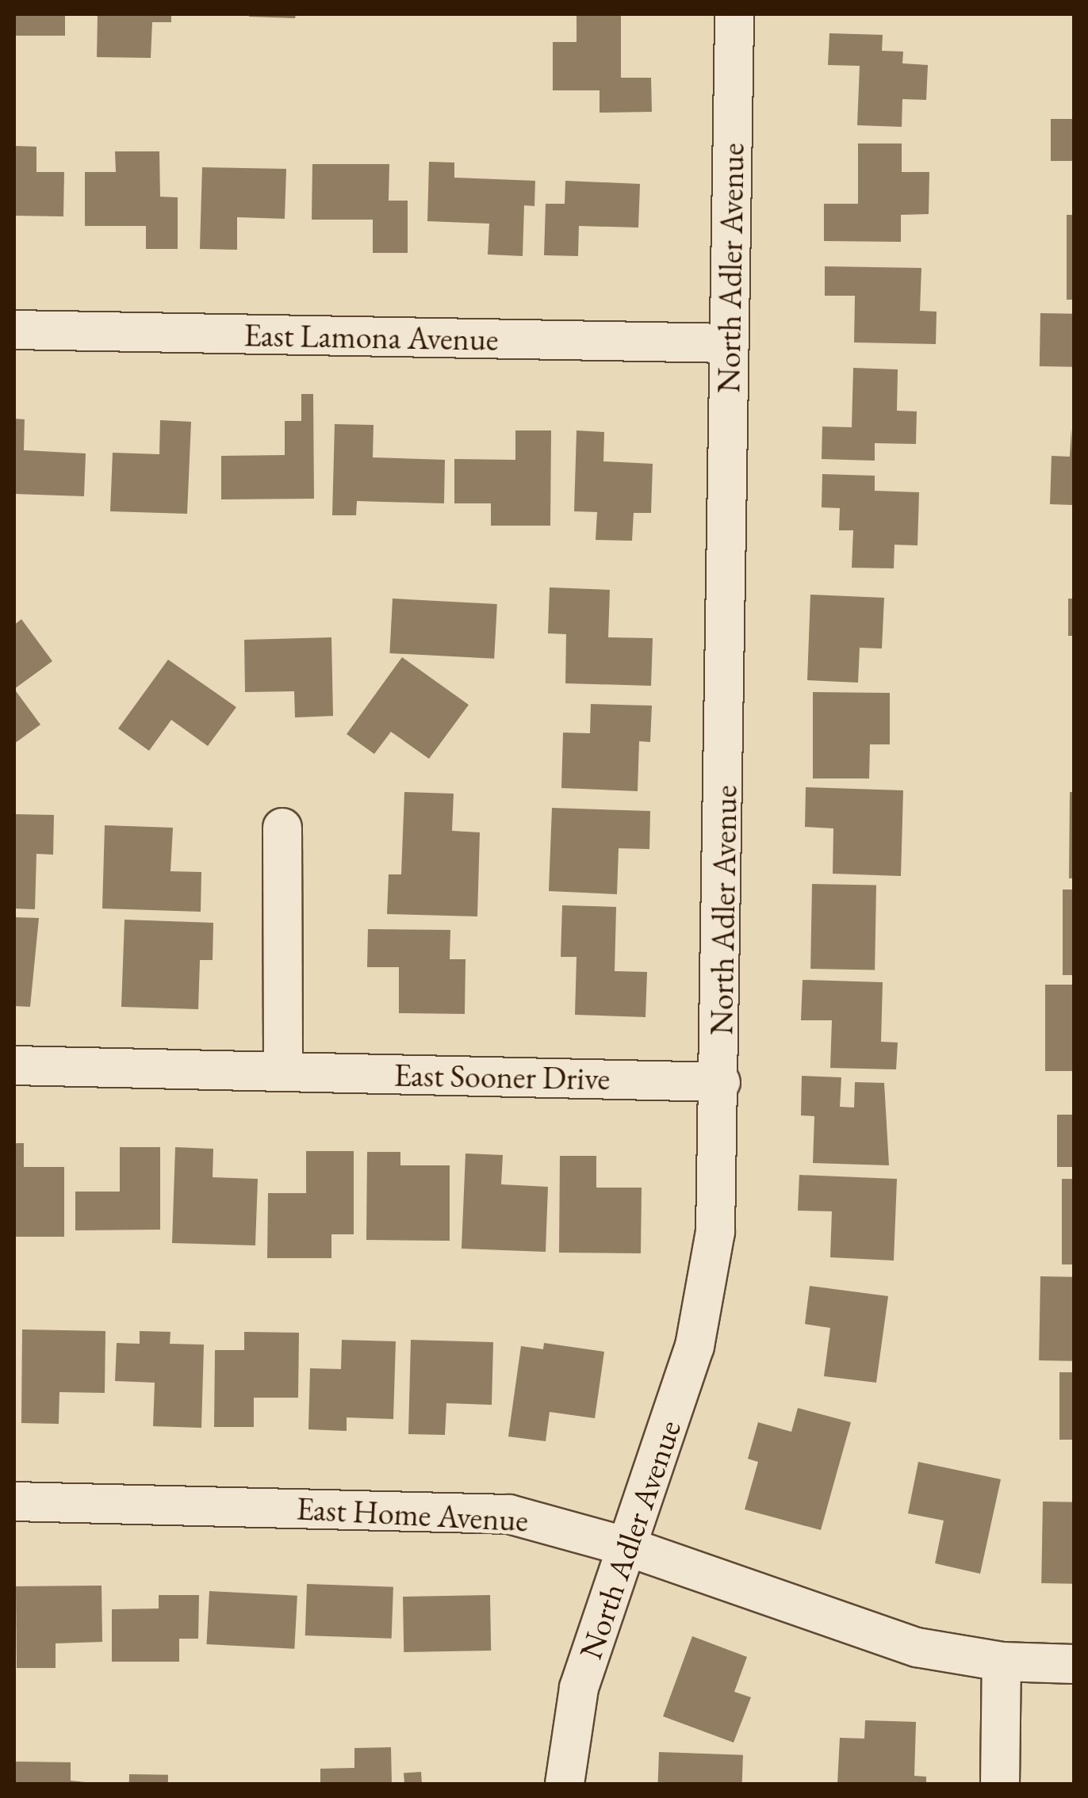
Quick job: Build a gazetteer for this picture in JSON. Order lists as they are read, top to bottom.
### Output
{
  "streets": {
    "street": [
      "North Adler Avenue",
      "East Lamona Avenue",
      "East Sooner Drive",
      "East Home Avenue"
    ]
  },
  "crossings": [
    ["North Adler Avenue", "East Lamona Avenue"],
    ["North Adler Avenue", "East Sooner Drive"],
    ["North Adler Avenue", "East Home Avenue"]
  ]
}
